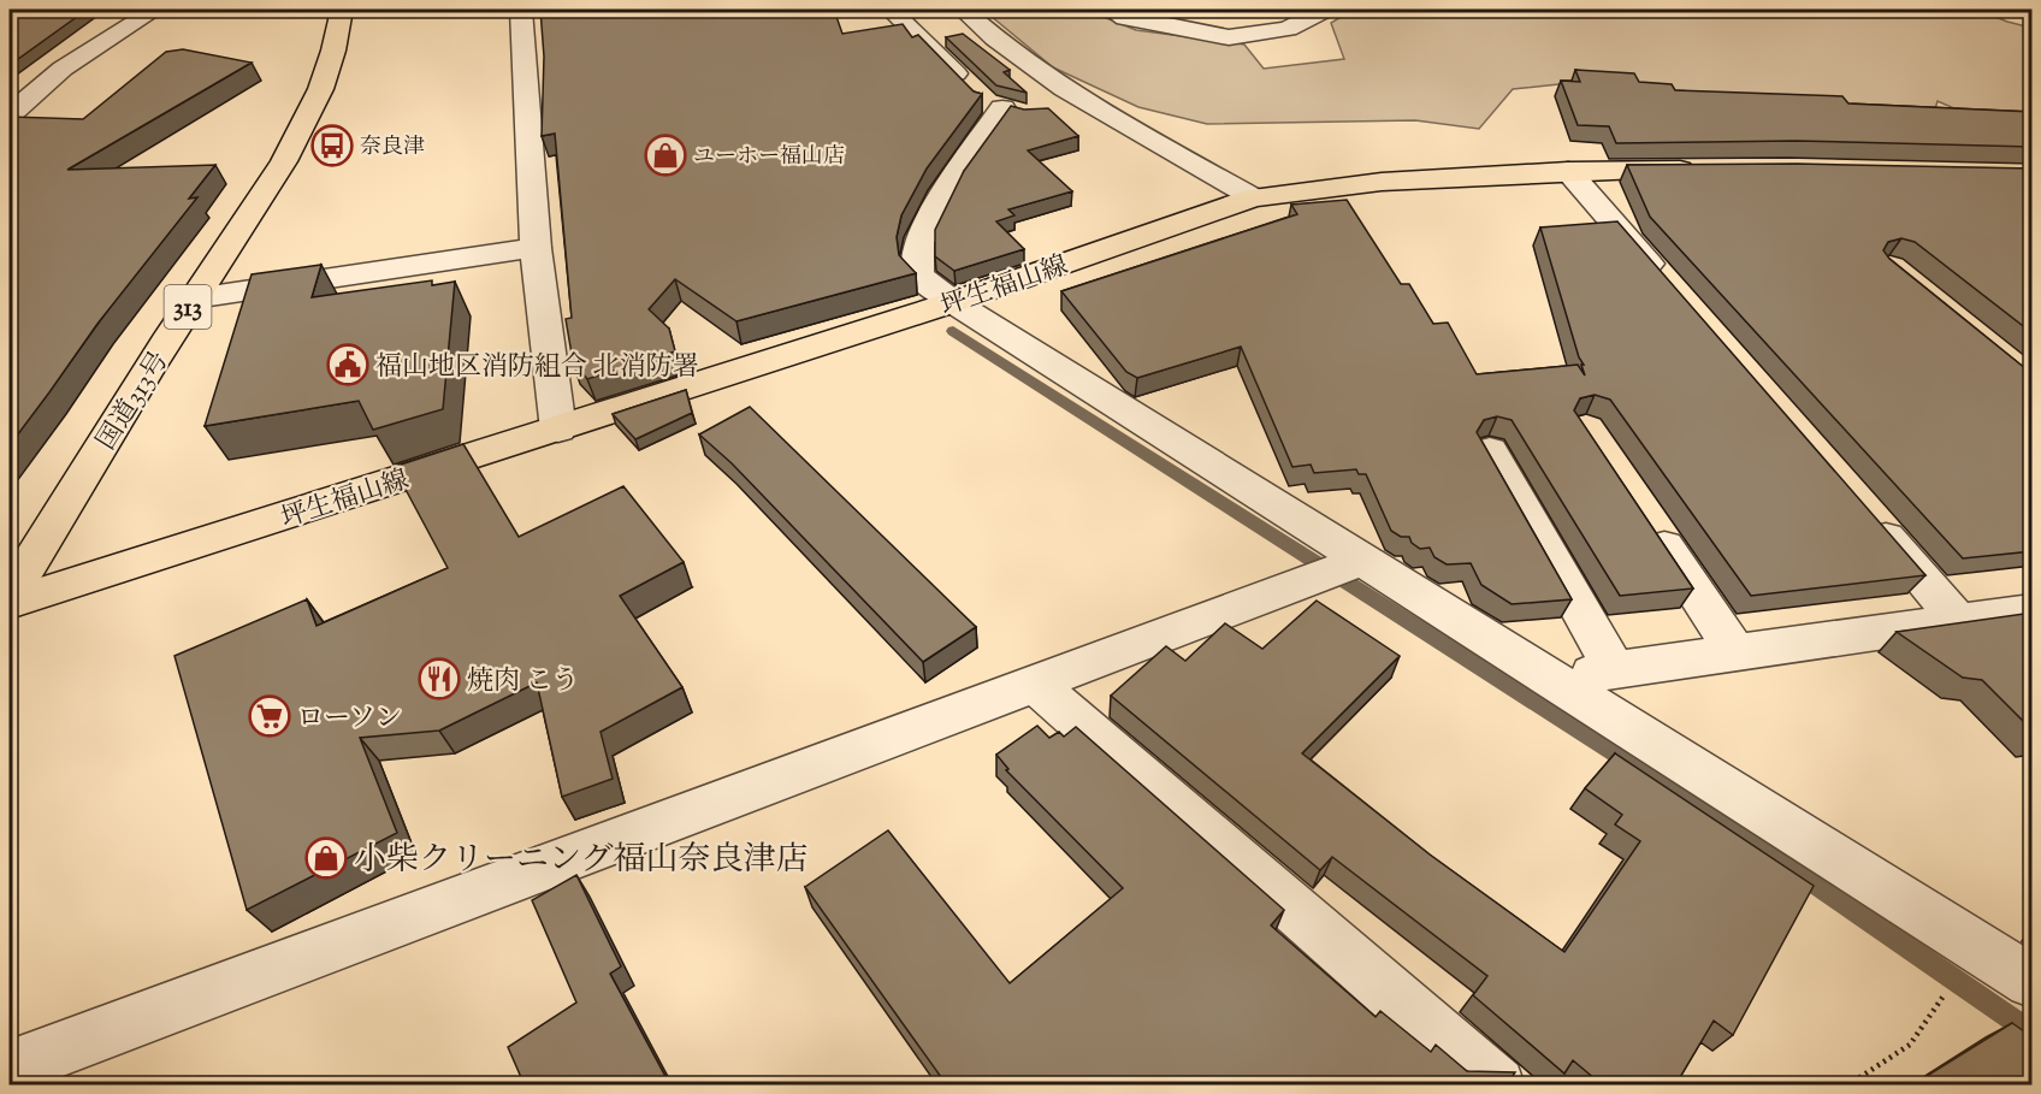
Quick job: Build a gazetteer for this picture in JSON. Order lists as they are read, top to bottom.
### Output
{
  "streets": {
    "main road": ["坪生福山線", "313", "国道313号"]
  },
  "places": {
    "bus stop": ["奈良津"],
    "shop": ["ユーホー福山店", "小柴クリーニング福山奈良津店"],
    "public building": ["福山地区消防組合 北消防署"],
    "restaurant": ["焼肉 こう"],
    "supermarket": ["ローソン"]
  }
}
